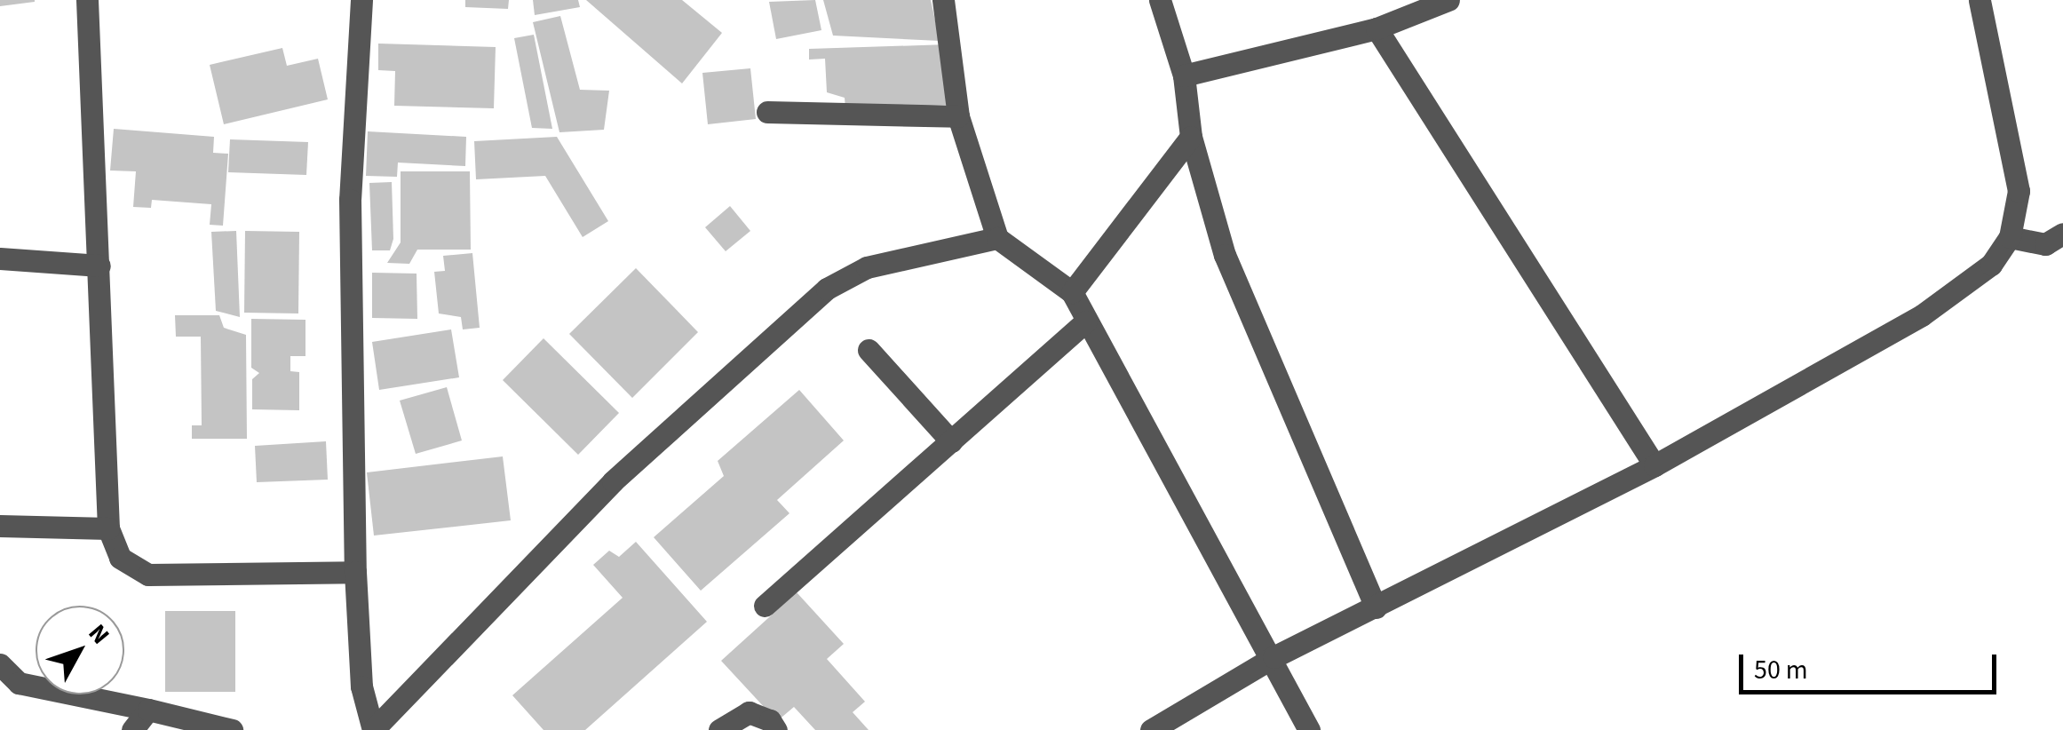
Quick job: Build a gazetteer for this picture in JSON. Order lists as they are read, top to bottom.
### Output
{
  "scale_bar": "50 m",
  "north": "top right"
}
